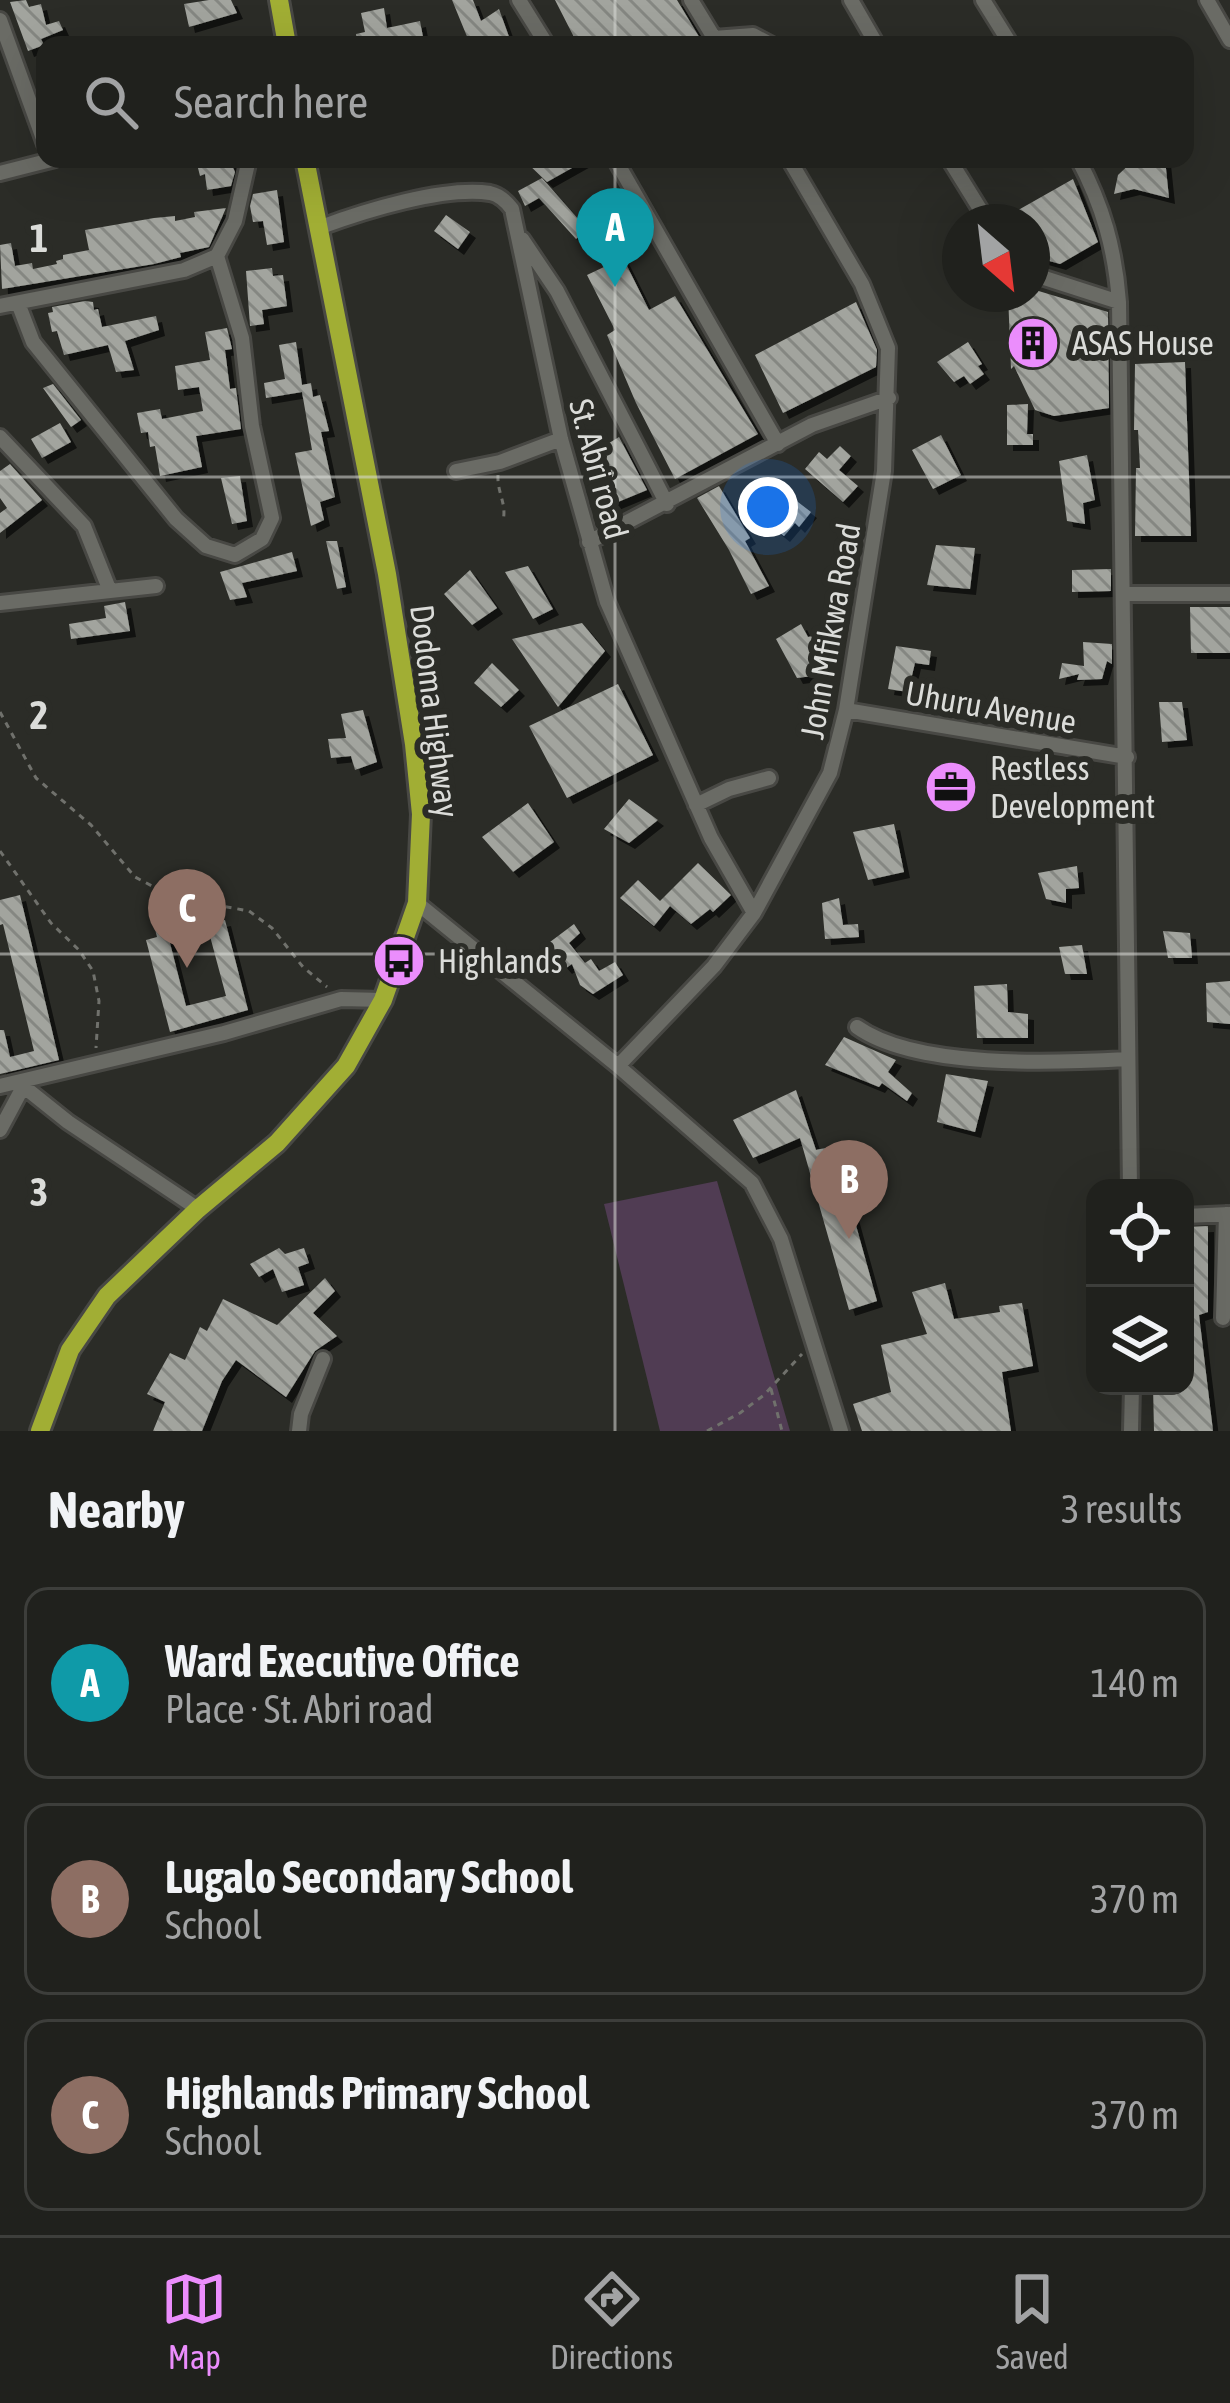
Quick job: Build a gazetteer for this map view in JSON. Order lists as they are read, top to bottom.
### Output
{
  "streets": {
    "highway": ["Dodoma Highway"],
    "street": ["St. Abri road", "John Mfikwa Road", "Uhuru Avenue"]
  },
  "crossings": [
    ["St. Abri road", "John Mfikwa Road"],
    ["St. Abri road", "Dodoma Highway"],
    ["John Mfikwa Road", "Uhuru Avenue"]
  ],
  "places": {
    "building": ["ASAS House"],
    "office": ["Restless Development"],
    "bus stop": ["Highlands"]
  },
  "north": "bottom right",
  "page": {
    "search": "Search here",
    "pins": ["A", "C", "B"],
    "heading": ["Nearby", "3 results"],
    "list": [
      {
        "mark": "A",
        "name": "Ward Executive Office",
        "note": "Place · St. Abri road",
        "value": "140 m"
      },
      {
        "mark": "B",
        "name": "Lugalo Secondary School",
        "note": "School",
        "value": "370 m"
      },
      {
        "mark": "C",
        "name": "Highlands Primary School",
        "note": "School",
        "value": "370 m"
      }
    ],
    "nav": ["Map", "Directions", "Saved"]
  },
  "grid": {
    "rows": ["1", "2", "3"]
  }
}
